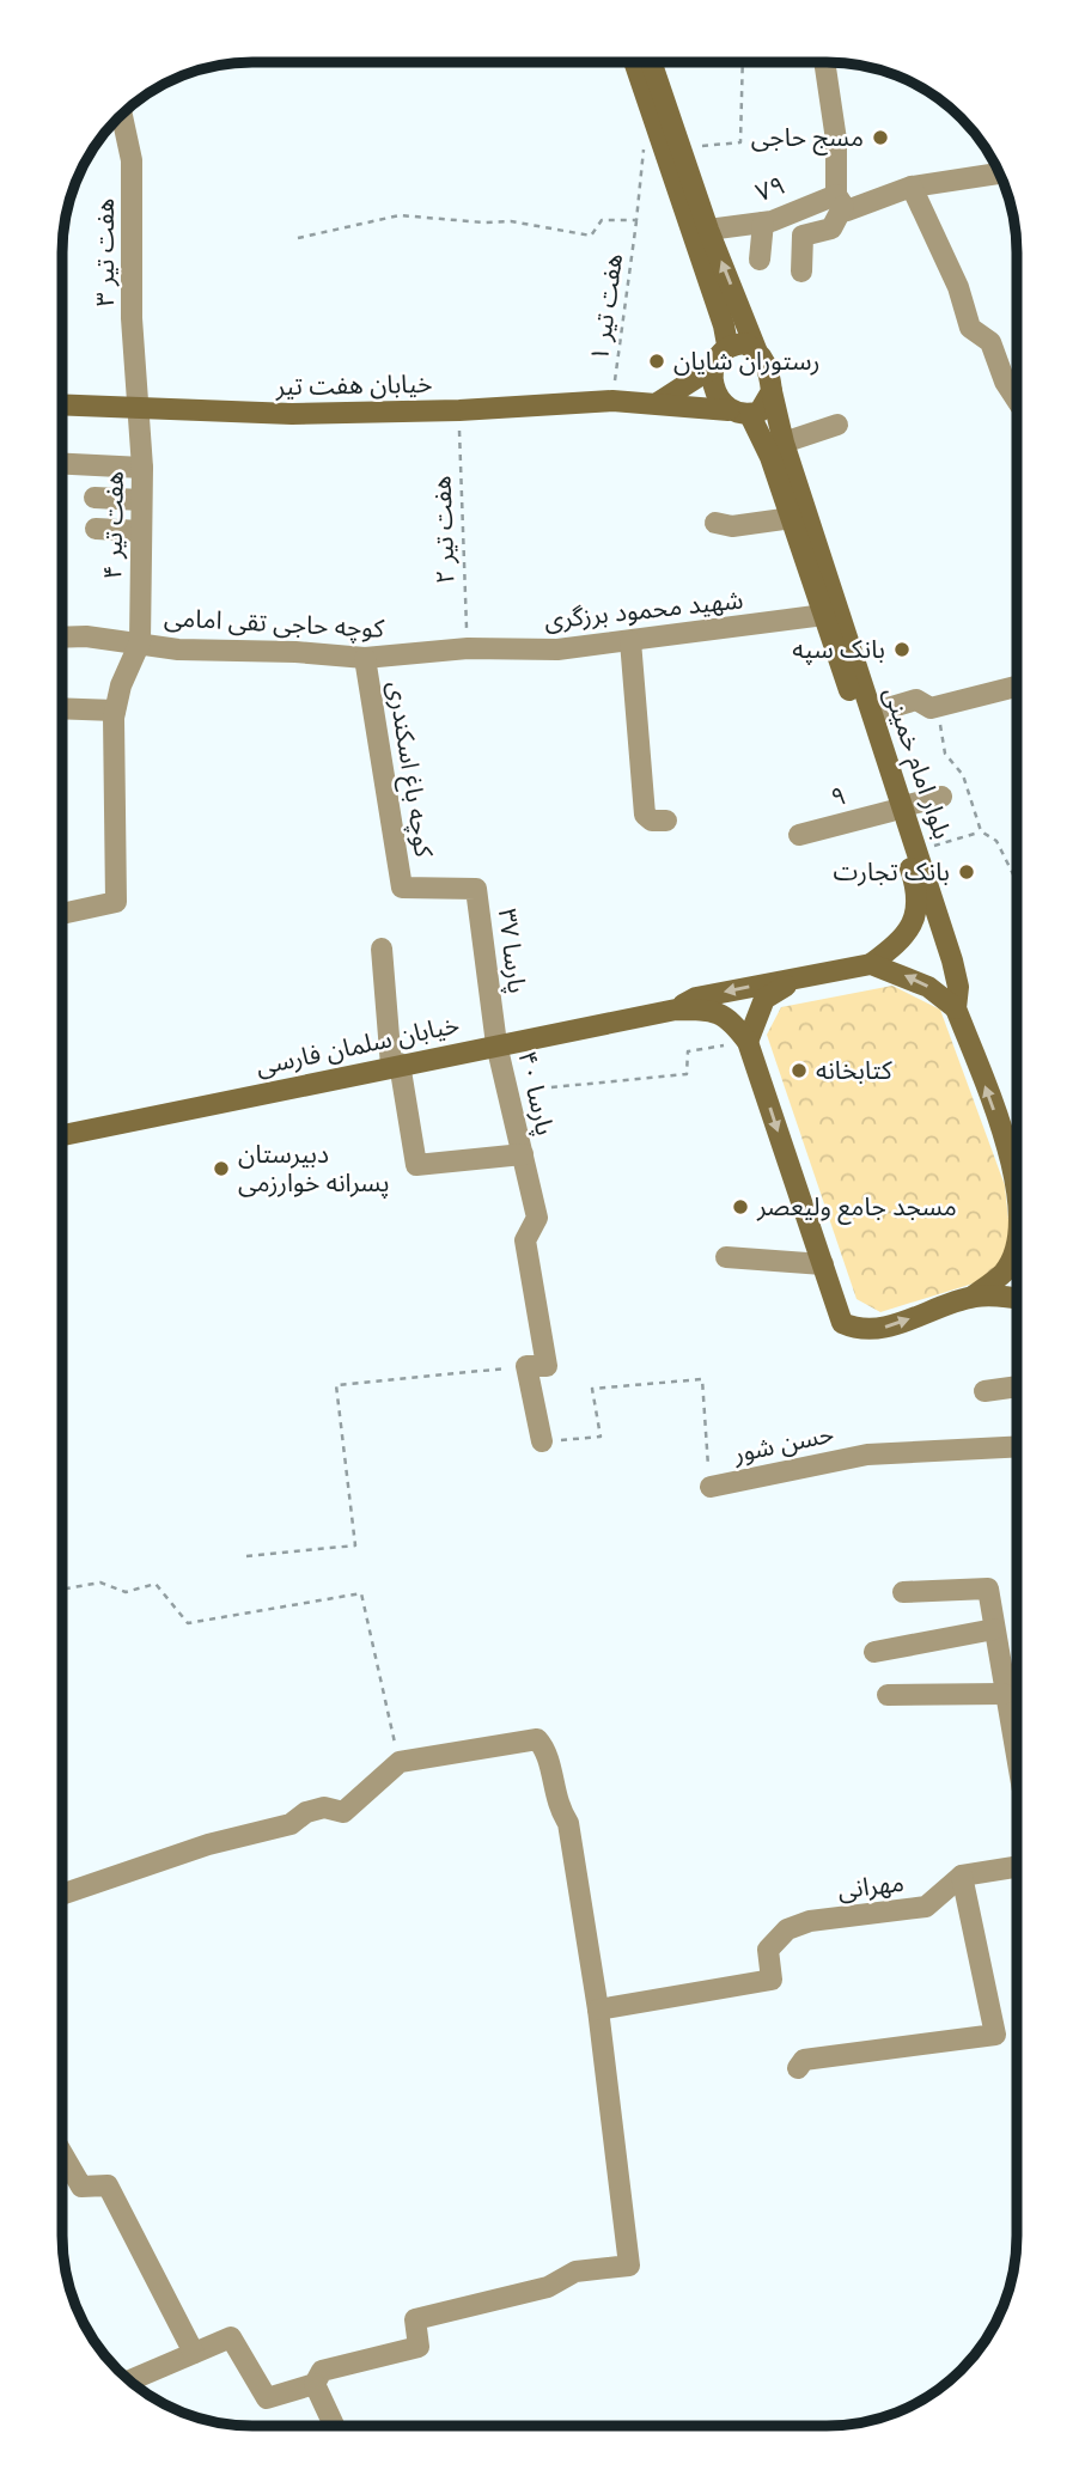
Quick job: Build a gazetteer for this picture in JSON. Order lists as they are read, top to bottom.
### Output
{
  "streets": {
    "main road": ["خیابان هفت تیر", "بلوار امام خمینی", "خیابان سلمان فارسی"],
    "street": [
      "۷۹",
      "هفت تیر ۳",
      "هفت تیر ۴",
      "شهید محمود برزگری",
      "کوچه حاجی تقی امامی",
      "کوچه باغ اسکندری",
      "۹",
      "پارسا ۳۷",
      "پارسا ۴۰",
      "حسن شور",
      "مهرانی"
    ],
    "path": ["هفت تیر ۱", "هفت تیر ۲"]
  },
  "crossings": [
    ["هفت تیر ۳", "خیابان هفت تیر"],
    ["هفت تیر ۳", "هفت تیر ۴"],
    ["هفت تیر ۱", "خیابان هفت تیر"],
    ["خیابان هفت تیر", "هفت تیر ۴"],
    ["خیابان هفت تیر", "هفت تیر ۲"],
    ["خیابان هفت تیر", "بلوار امام خمینی"],
    ["هفت تیر ۴", "کوچه حاجی تقی امامی"],
    ["هفت تیر ۲", "شهید محمود برزگری"],
    ["هفت تیر ۲", "کوچه حاجی تقی امامی"],
    ["شهید محمود برزگری", "کوچه حاجی تقی امامی"],
    ["شهید محمود برزگری", "بلوار امام خمینی"],
    ["کوچه حاجی تقی امامی", "کوچه باغ اسکندری"],
    ["بلوار امام خمینی", "۹"],
    ["کوچه باغ اسکندری", "پارسا ۳۷"],
    ["پارسا ۳۷", "خیابان سلمان فارسی"],
    ["پارسا ۳۷", "پارسا ۴۰"],
    ["خیابان سلمان فارسی", "پارسا ۴۰"]
  ],
  "places": [
    "مسج حاجی",
    "رستوران شایان",
    "بانک سپه",
    "بانک تجارت",
    "کتابخانه",
    "دبیرستان پسرانه خوارزمی",
    "مسجد جامع ولیعصر"
  ]
}
